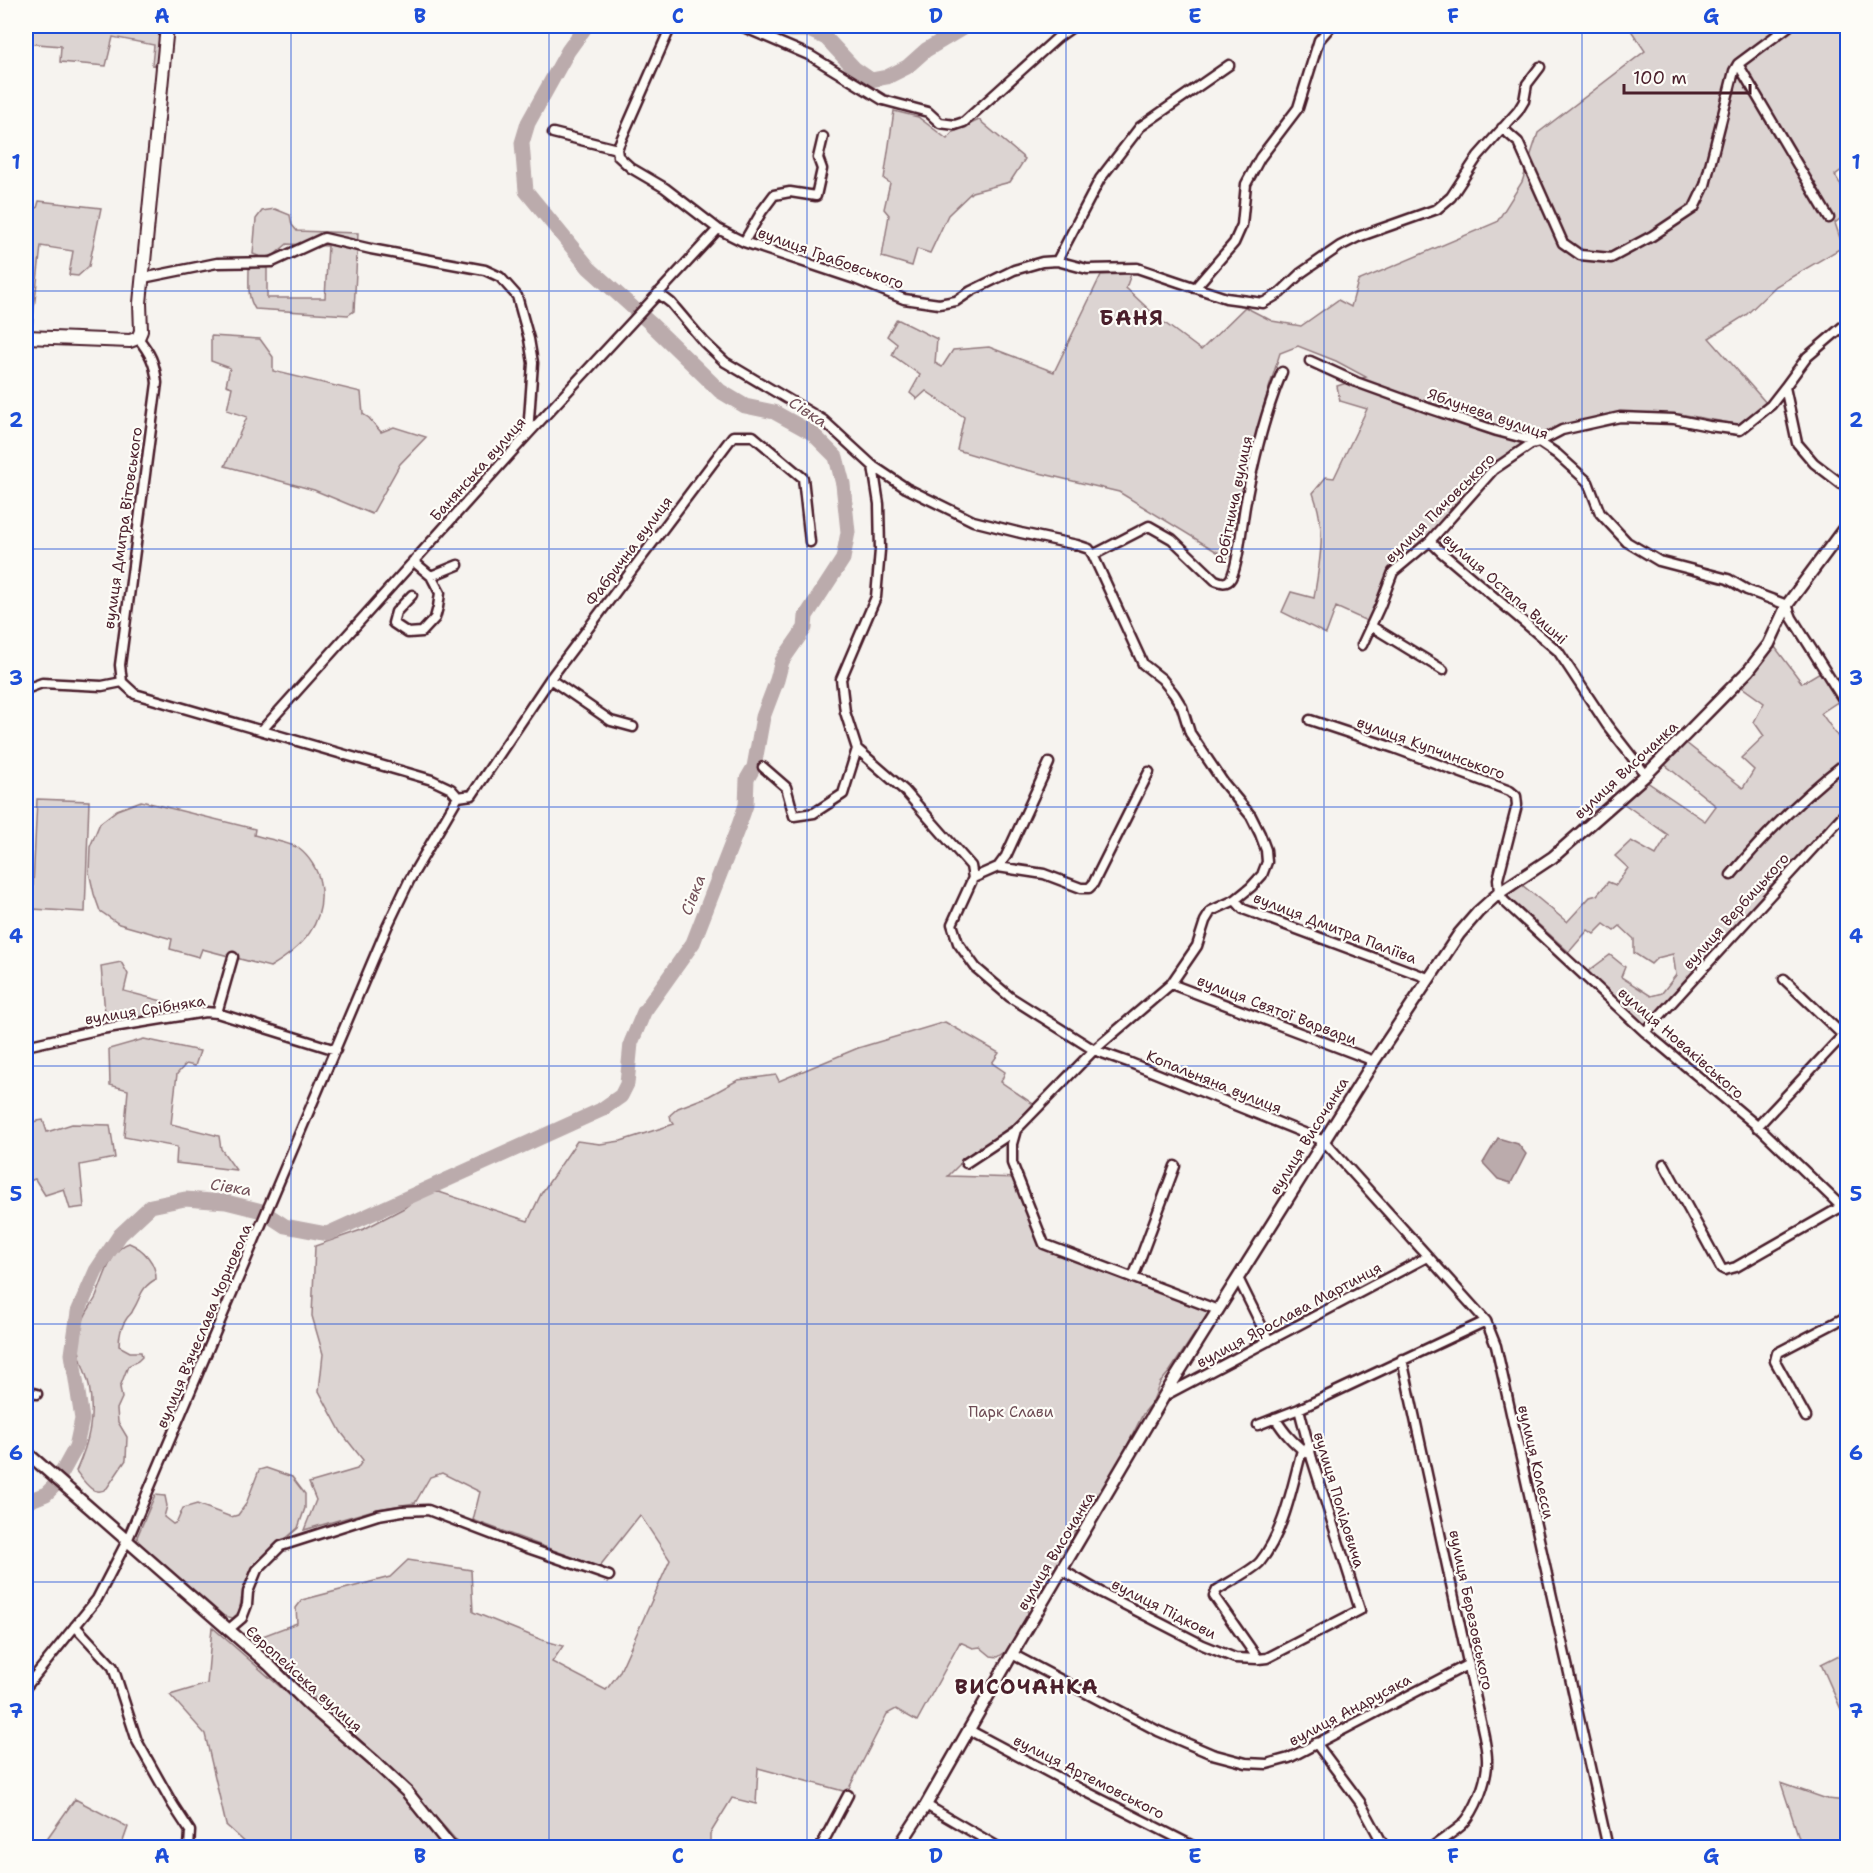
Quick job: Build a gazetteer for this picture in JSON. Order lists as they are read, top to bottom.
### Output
{
  "streets": {
    "street": [
      "вулиця Грабовського",
      "Яблунева вулиця",
      "Банянська вулиця",
      "Робітнича вулиця",
      "вулиця Пачовського",
      "вулиця Дмитра Вітовського",
      "Фабрична вулиця",
      "вулиця Остапа Вишні",
      "вулиця Купчинського",
      "вулиця Височанка",
      "вулиця Вербицького",
      "вулиця Дмитра Паліїва",
      "вулиця Срібняка",
      "вулиця Святої Варвари",
      "вулиця Новаківського",
      "Копальняна вулиця",
      "вулиця Ярослава Мартинця",
      "вулиця В'ячеслава Чорновола",
      "вулиця Колесси",
      "вулиця Полідовича",
      "вулиця Підкови",
      "вулиця Березовського",
      "Європейська вулиця",
      "вулиця Андрусяка",
      "вулиця Артемовського"
    ]
  },
  "crossings": [
    ["вулиця Грабовського", "Банянська вулиця"],
    ["Яблунева вулиця", "вулиця Пачовського"],
    ["Яблунева вулиця", "вулиця Височанка"],
    ["вулиця Пачовського", "вулиця Остапа Вишні"],
    ["Фабрична вулиця", "вулиця В'ячеслава Чорновола"],
    ["вулиця Остапа Вишні", "вулиця Височанка"],
    ["вулиця Купчинського", "вулиця Височанка"],
    ["вулиця Купчинського", "вулиця Новаківського"],
    ["вулиця Височанка", "вулиця Дмитра Паліїва"],
    ["вулиця Височанка", "вулиця Святої Варвари"],
    ["вулиця Височанка", "вулиця Новаківського"],
    ["вулиця Височанка", "Копальняна вулиця"],
    ["вулиця Височанка", "вулиця Ярослава Мартинця"],
    ["вулиця Височанка", "вулиця Колесси"],
    ["вулиця Височанка", "вулиця Підкови"],
    ["вулиця Височанка", "вулиця Андрусяка"],
    ["вулиця Височанка", "вулиця Артемовського"],
    ["вулиця Вербицького", "вулиця Новаківського"],
    ["вулиця Срібняка", "вулиця В'ячеслава Чорновола"],
    ["Копальняна вулиця", "вулиця Колесси"],
    ["вулиця Ярослава Мартинця", "вулиця Колесси"],
    ["вулиця В'ячеслава Чорновола", "Європейська вулиця"],
    ["вулиця Полідовича", "вулиця Підкови"],
    ["вулиця Березовського", "вулиця Андрусяка"]
  ],
  "districts": ["БАНЯ", "ВИСОЧАНКА"],
  "water": ["Сівка"],
  "parks": ["Парк Слави"],
  "scale_bar": "100 m",
  "grid": {
    "columns": [
      "A",
      "B",
      "C",
      "D",
      "E",
      "F",
      "G"
    ],
    "rows": [
      "1",
      "2",
      "3",
      "4",
      "5",
      "6",
      "7"
    ]
  }
}
